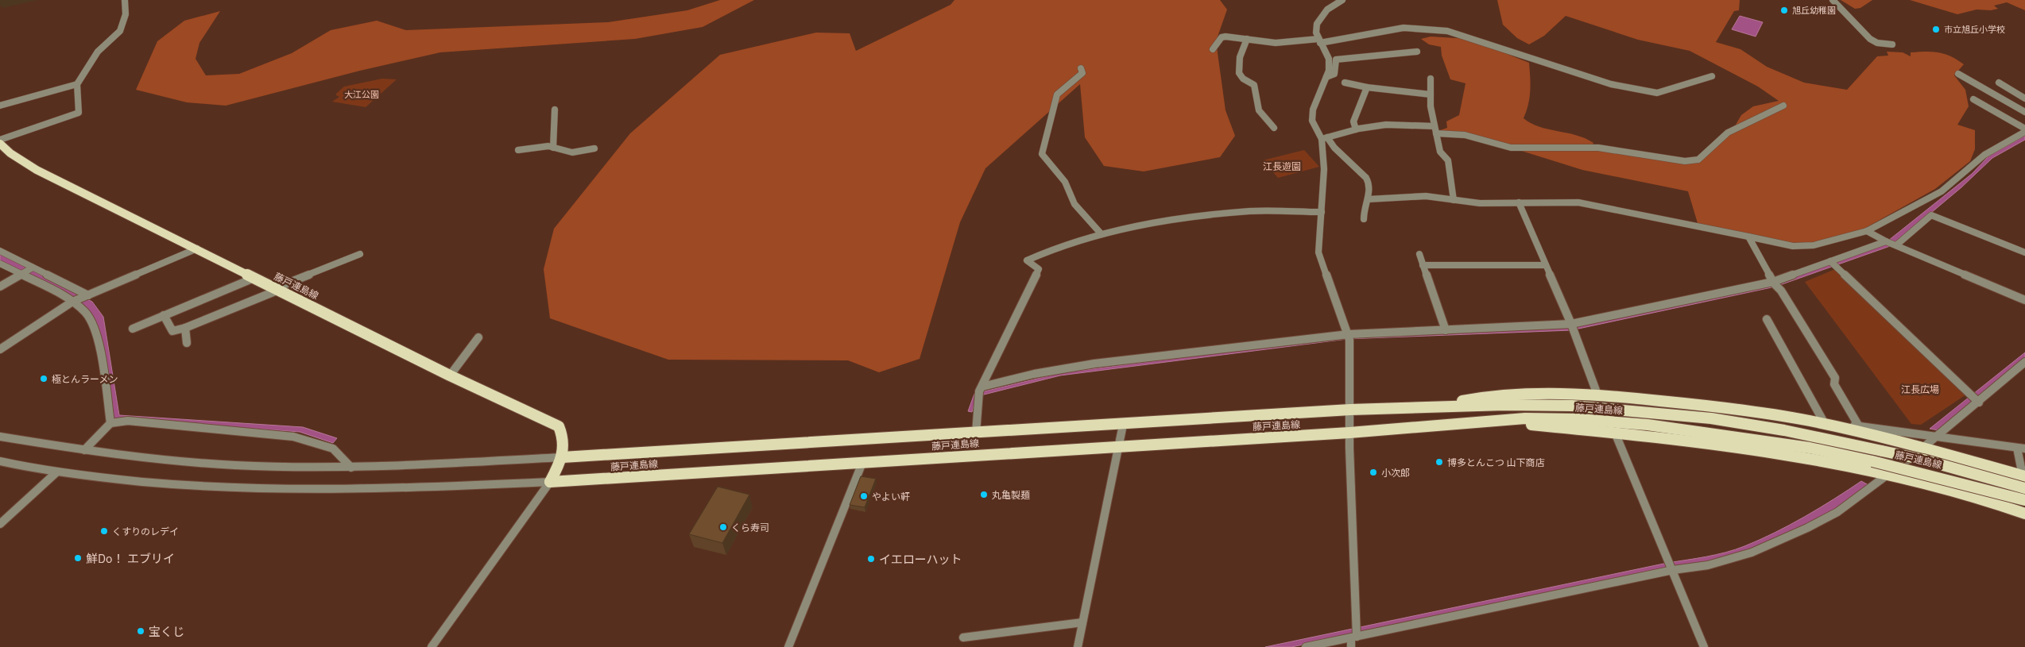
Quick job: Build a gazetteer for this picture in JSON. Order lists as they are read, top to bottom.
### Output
{
  "streets": {
    "main road": ["藤戸連島線"]
  },
  "parks": ["大江公園", "江長遊園", "江長広場"],
  "places": [
    "旭丘幼稚園",
    "市立旭丘小学校",
    "極とんラーメン",
    "博多とんこつ 山下商店",
    "小次郎",
    "丸亀製麺",
    "やよい軒",
    "くら寿司",
    "くすりのレデイ",
    "鮮Do！ エブリイ",
    "イエローハット",
    "宝くじ"
  ]
}
